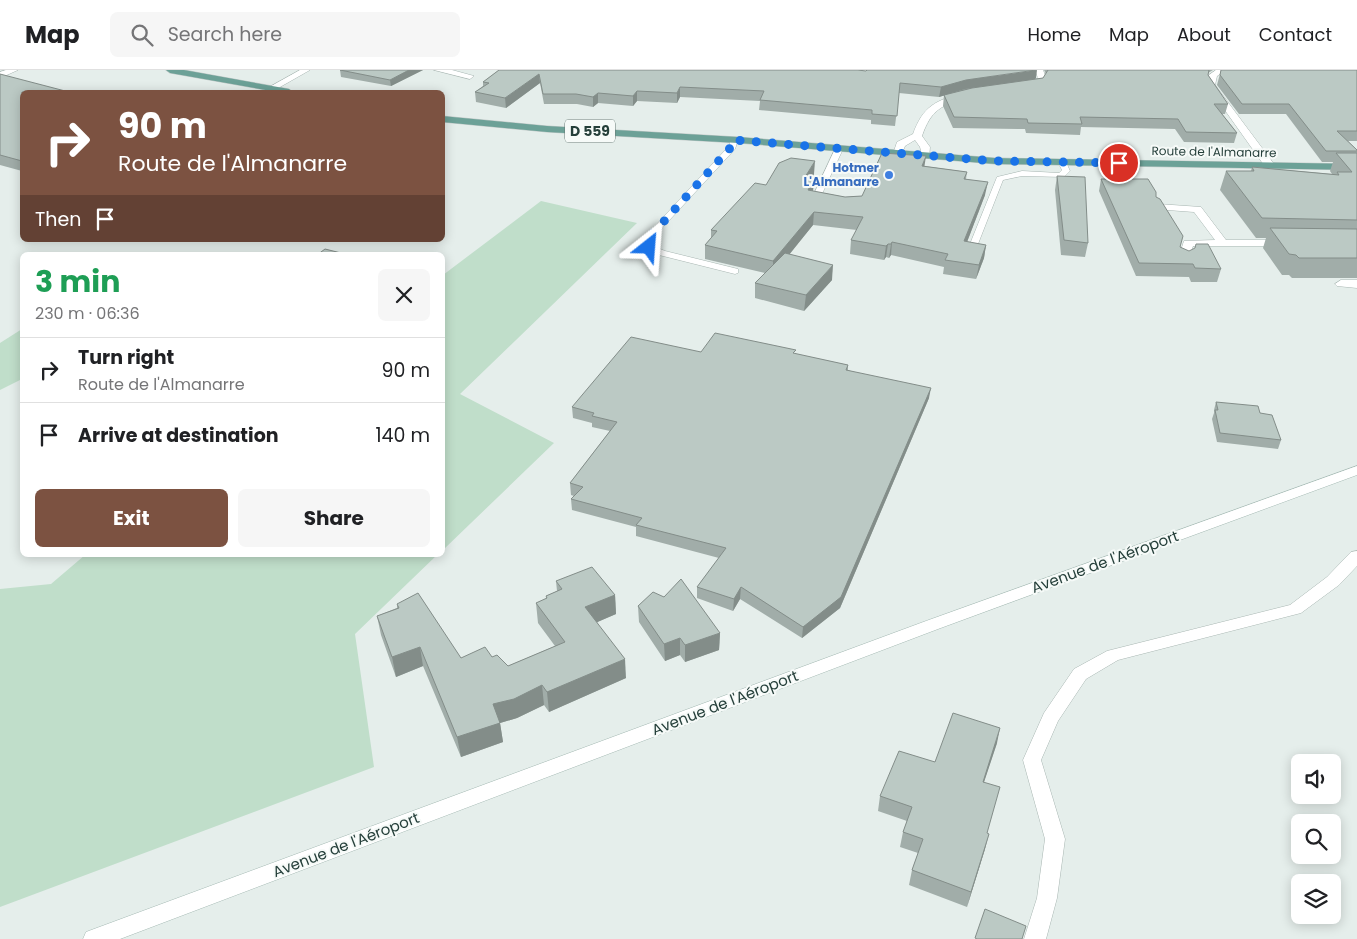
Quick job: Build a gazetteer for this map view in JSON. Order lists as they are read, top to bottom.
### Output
{
  "streets": {
    "main road": ["D 559", "Route de l'Almanarre"],
    "street": ["Avenue de l'Aéroport"]
  },
  "places": ["Hotmer L'Almanarre"],
  "page": {
    "header": "Map",
    "search": "Search here",
    "nav": [
      "Home",
      "Map",
      "About",
      "Contact"
    ],
    "turn": ["90 m", "Route de l'Almanarre"],
    "then": "Then",
    "heading": ["3 min", "230 m · 06:36"],
    "list": [
      {
        "name": "Turn right",
        "note": "Route de l'Almanarre",
        "value": "90 m"
      },
      {
        "name": "Arrive at destination",
        "value": "140 m"
      }
    ],
    "buttons": ["Exit", "Share"]
  }
}
